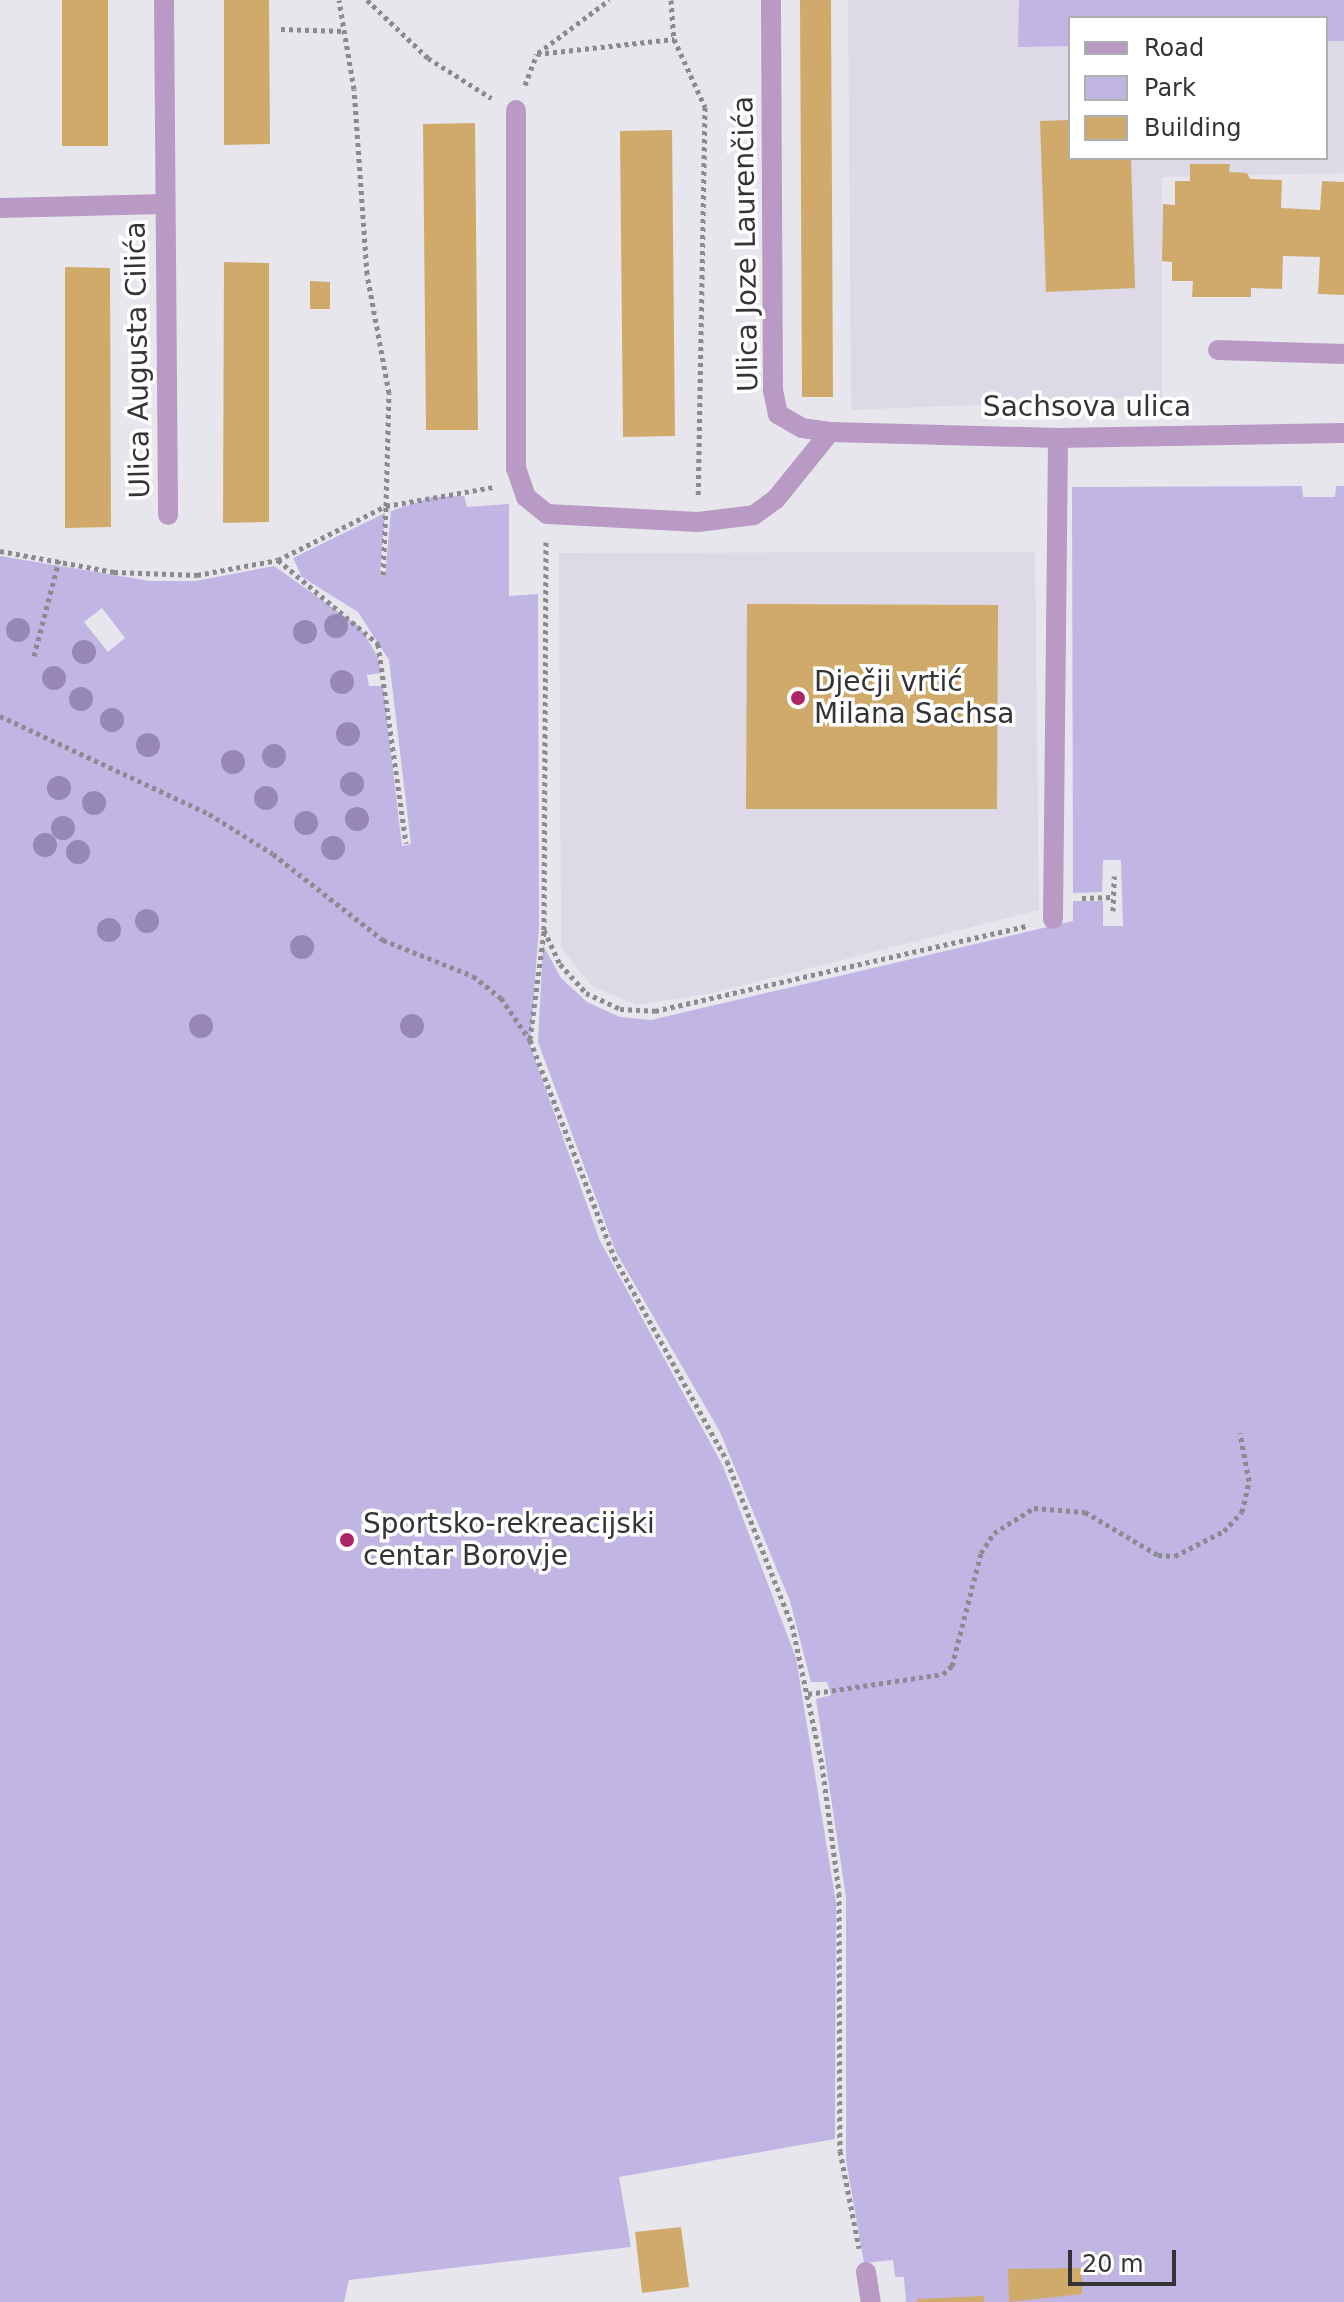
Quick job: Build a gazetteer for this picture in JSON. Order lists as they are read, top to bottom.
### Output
{
  "streets": {
    "street": ["Ulica Joze Laurenčića", "Ulica Augusta Cilića", "Sachsova ulica"]
  },
  "crossings": [
    ["Ulica Joze Laurenčića", "Sachsova ulica"]
  ],
  "places": ["Dječji vrtić Milana Sachsa", "Sportsko-rekreacijski centar Borovje"],
  "legend": ["Road", "Park", "Building"],
  "scale_bar": "20 m"
}
